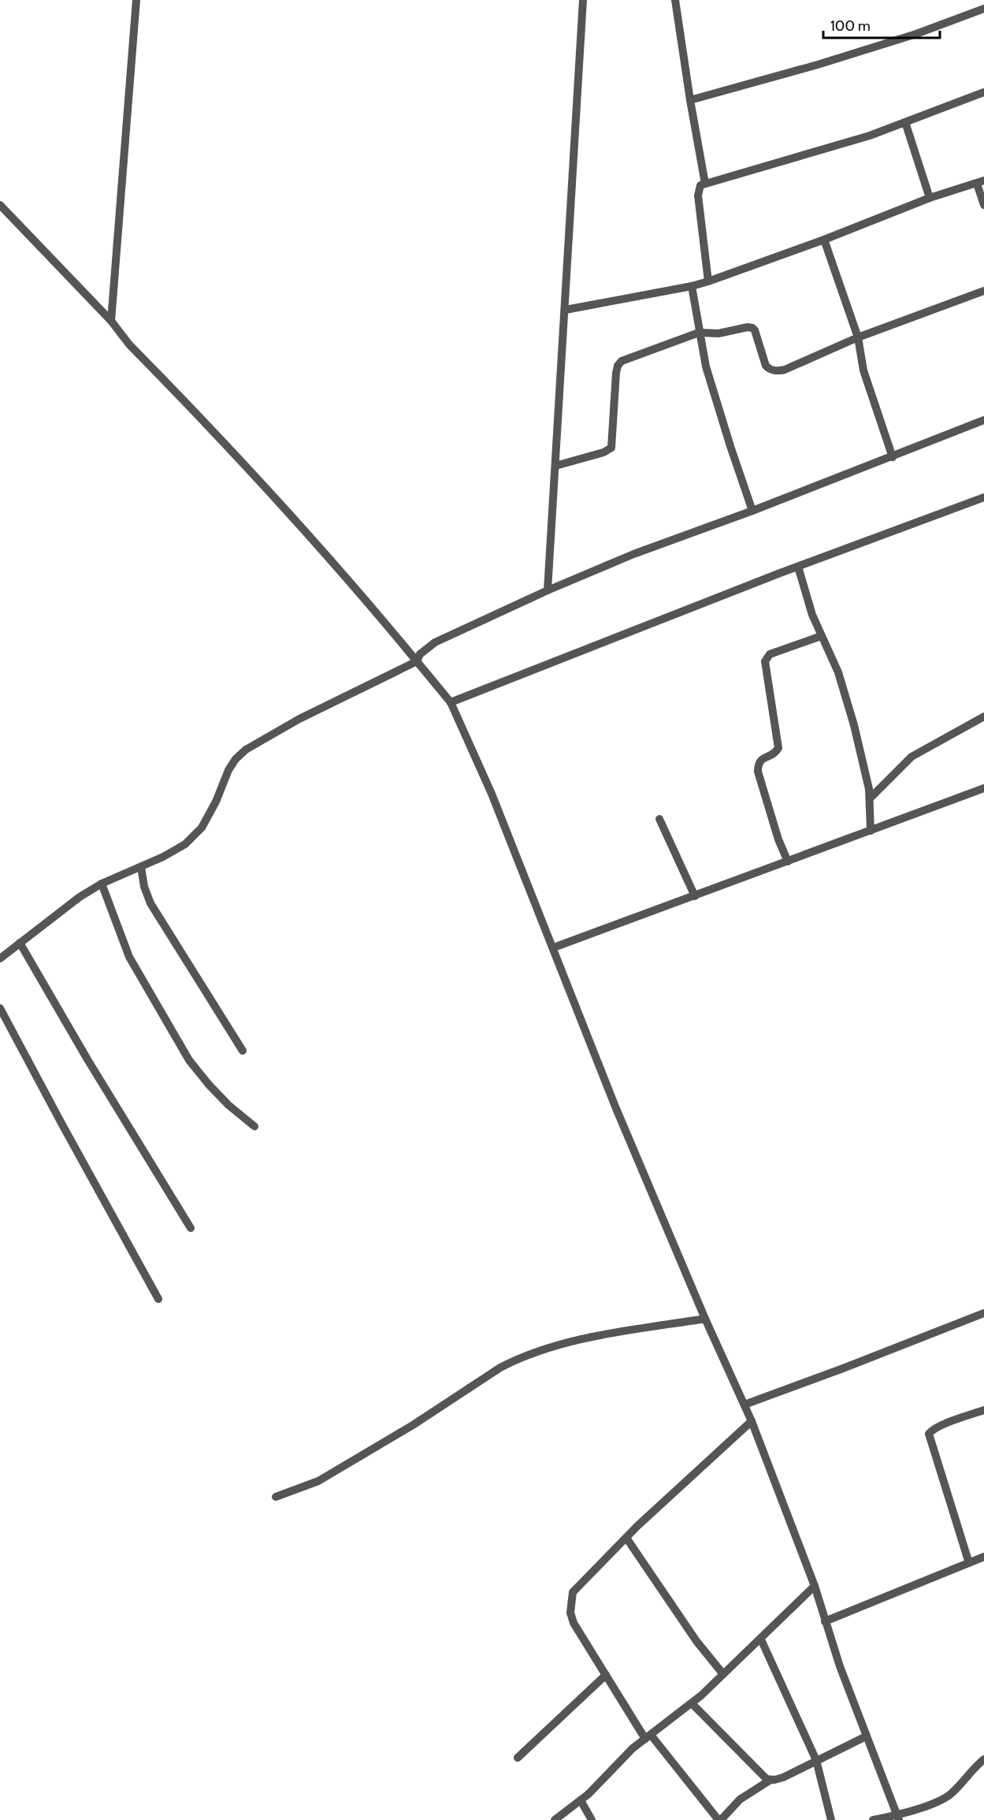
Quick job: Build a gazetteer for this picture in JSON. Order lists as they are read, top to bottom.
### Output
{
  "scale_bar": "100 m"
}
